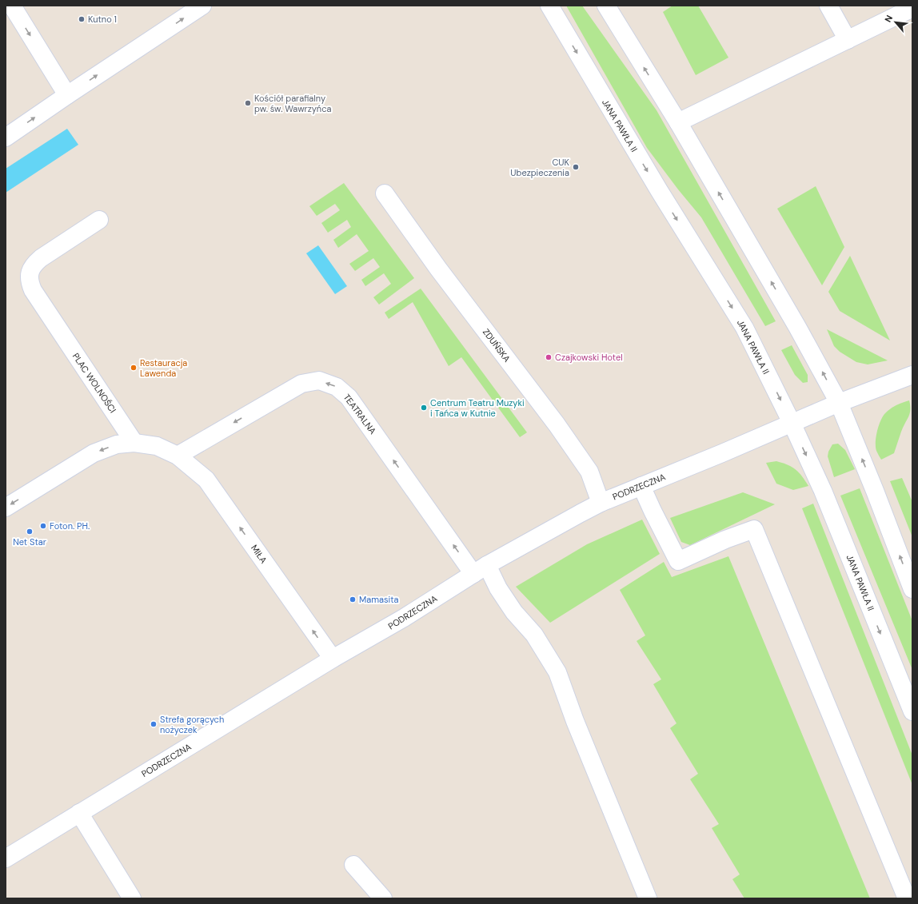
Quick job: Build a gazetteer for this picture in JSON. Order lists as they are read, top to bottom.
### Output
{
  "streets": {
    "street": [
      "JANA PAWŁA II",
      "ZDUŃSKA",
      "PLAC WOLNOŚCI",
      "TEATRALNA",
      "PODRZECZNA",
      "MIŁA"
    ]
  },
  "crossings": [
    ["JANA PAWŁA II", "PODRZECZNA"],
    ["ZDUŃSKA", "PODRZECZNA"],
    ["PLAC WOLNOŚCI", "MIŁA"],
    ["TEATRALNA", "PODRZECZNA"],
    ["TEATRALNA", "MIŁA"],
    ["PODRZECZNA", "MIŁA"]
  ],
  "one_way": ["MIŁA"],
  "places": [
    "Kutno 1",
    "Kościół parafialny pw. św. Wawrzyńca",
    "CUK Ubezpieczenia",
    "Czajkowski Hotel",
    "Restauracja Lawenda",
    "Centrum Teatru Muzyki i Tańca w Kutnie",
    "Foton. PH.",
    "Net Star",
    "Mamasita",
    "Strefa gorących nożyczek"
  ],
  "north": "top left"
}
